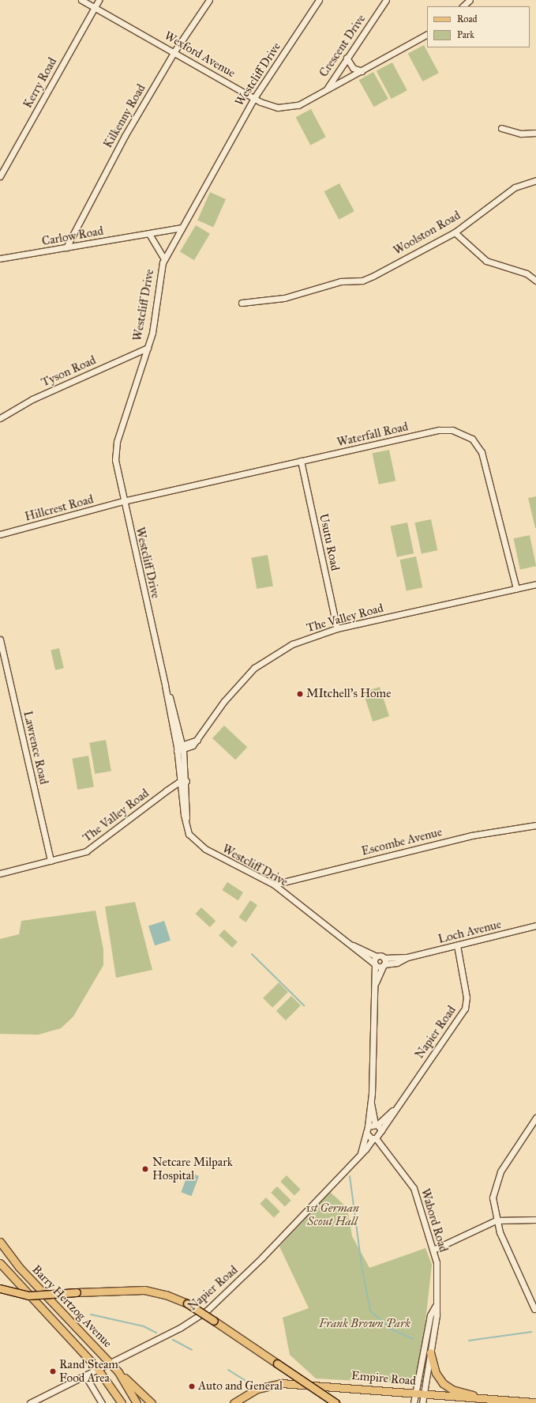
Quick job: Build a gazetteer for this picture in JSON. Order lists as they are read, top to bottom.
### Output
{
  "streets": {
    "main road": ["Barry Hertzog Avenue", "Empire Road"],
    "street": [
      "Crescent Drive",
      "Wexford Avenue",
      "Westcliff Drive",
      "Kerry Road",
      "Kilkenny Road",
      "Woolston Road",
      "Carlow Road",
      "Tyson Road",
      "Waterfall Road",
      "Hillcrest Road",
      "Usutu Road",
      "The Valley Road",
      "Lawrence Road",
      "Escombe Avenue",
      "Loch Avenue",
      "Napier Road",
      "Wabord Road"
    ]
  },
  "crossings": [
    ["Crescent Drive", "Wexford Avenue"],
    ["Wexford Avenue", "Westcliff Drive"],
    ["Wexford Avenue", "Kerry Road"],
    ["Wexford Avenue", "Kilkenny Road"],
    ["Westcliff Drive", "Carlow Road"],
    ["Westcliff Drive", "Tyson Road"],
    ["Westcliff Drive", "Waterfall Road"],
    ["Westcliff Drive", "Hillcrest Road"],
    ["Westcliff Drive", "The Valley Road"],
    ["Westcliff Drive", "Escombe Avenue"],
    ["Westcliff Drive", "Loch Avenue"],
    ["Kilkenny Road", "Carlow Road"],
    ["Waterfall Road", "Hillcrest Road"],
    ["Waterfall Road", "Usutu Road"],
    ["Waterfall Road", "The Valley Road"],
    ["Usutu Road", "The Valley Road"],
    ["The Valley Road", "Lawrence Road"],
    ["Loch Avenue", "Napier Road"],
    ["Napier Road", "Wabord Road"],
    ["Napier Road", "Barry Hertzog Avenue"],
    ["Wabord Road", "Empire Road"]
  ],
  "parks": ["1st German Scout Hall", "Frank Brown Park"],
  "places": [
    "MItchell's Home",
    "Netcare Milpark Hospital",
    "Rand Steam Food Area",
    "Auto and General"
  ],
  "legend": ["Road", "Park"]
}
